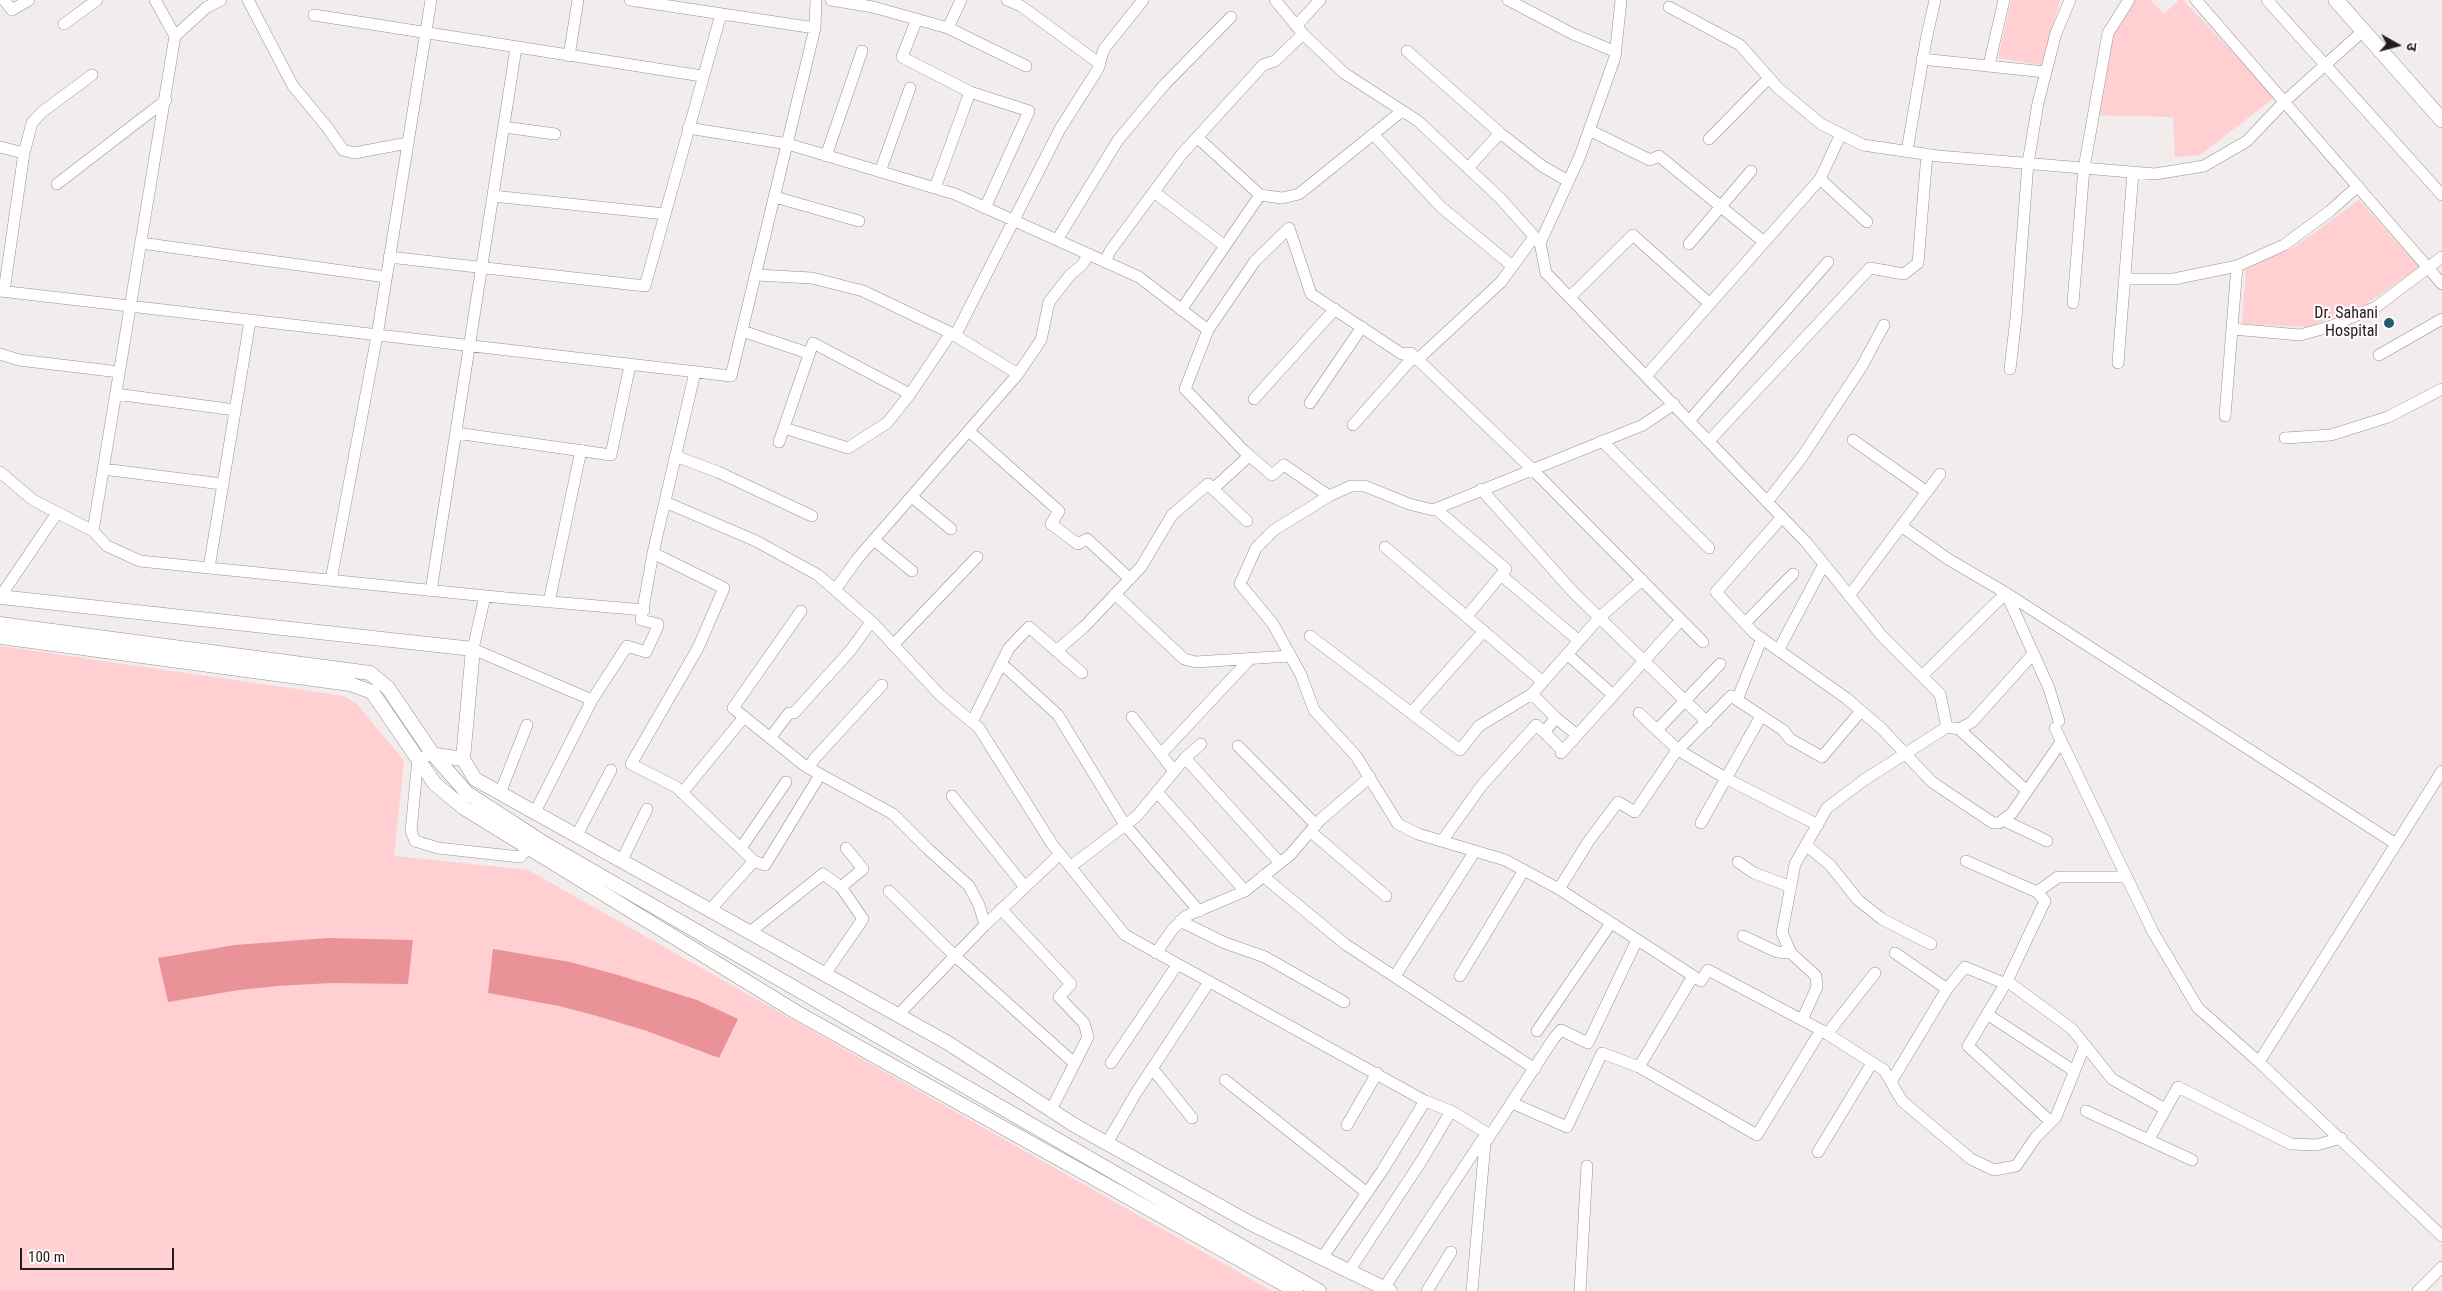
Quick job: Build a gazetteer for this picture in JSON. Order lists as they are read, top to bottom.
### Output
{
  "places": ["Dr. Sahani Hospital"],
  "scale_bar": "100 m",
  "north": "right"
}
